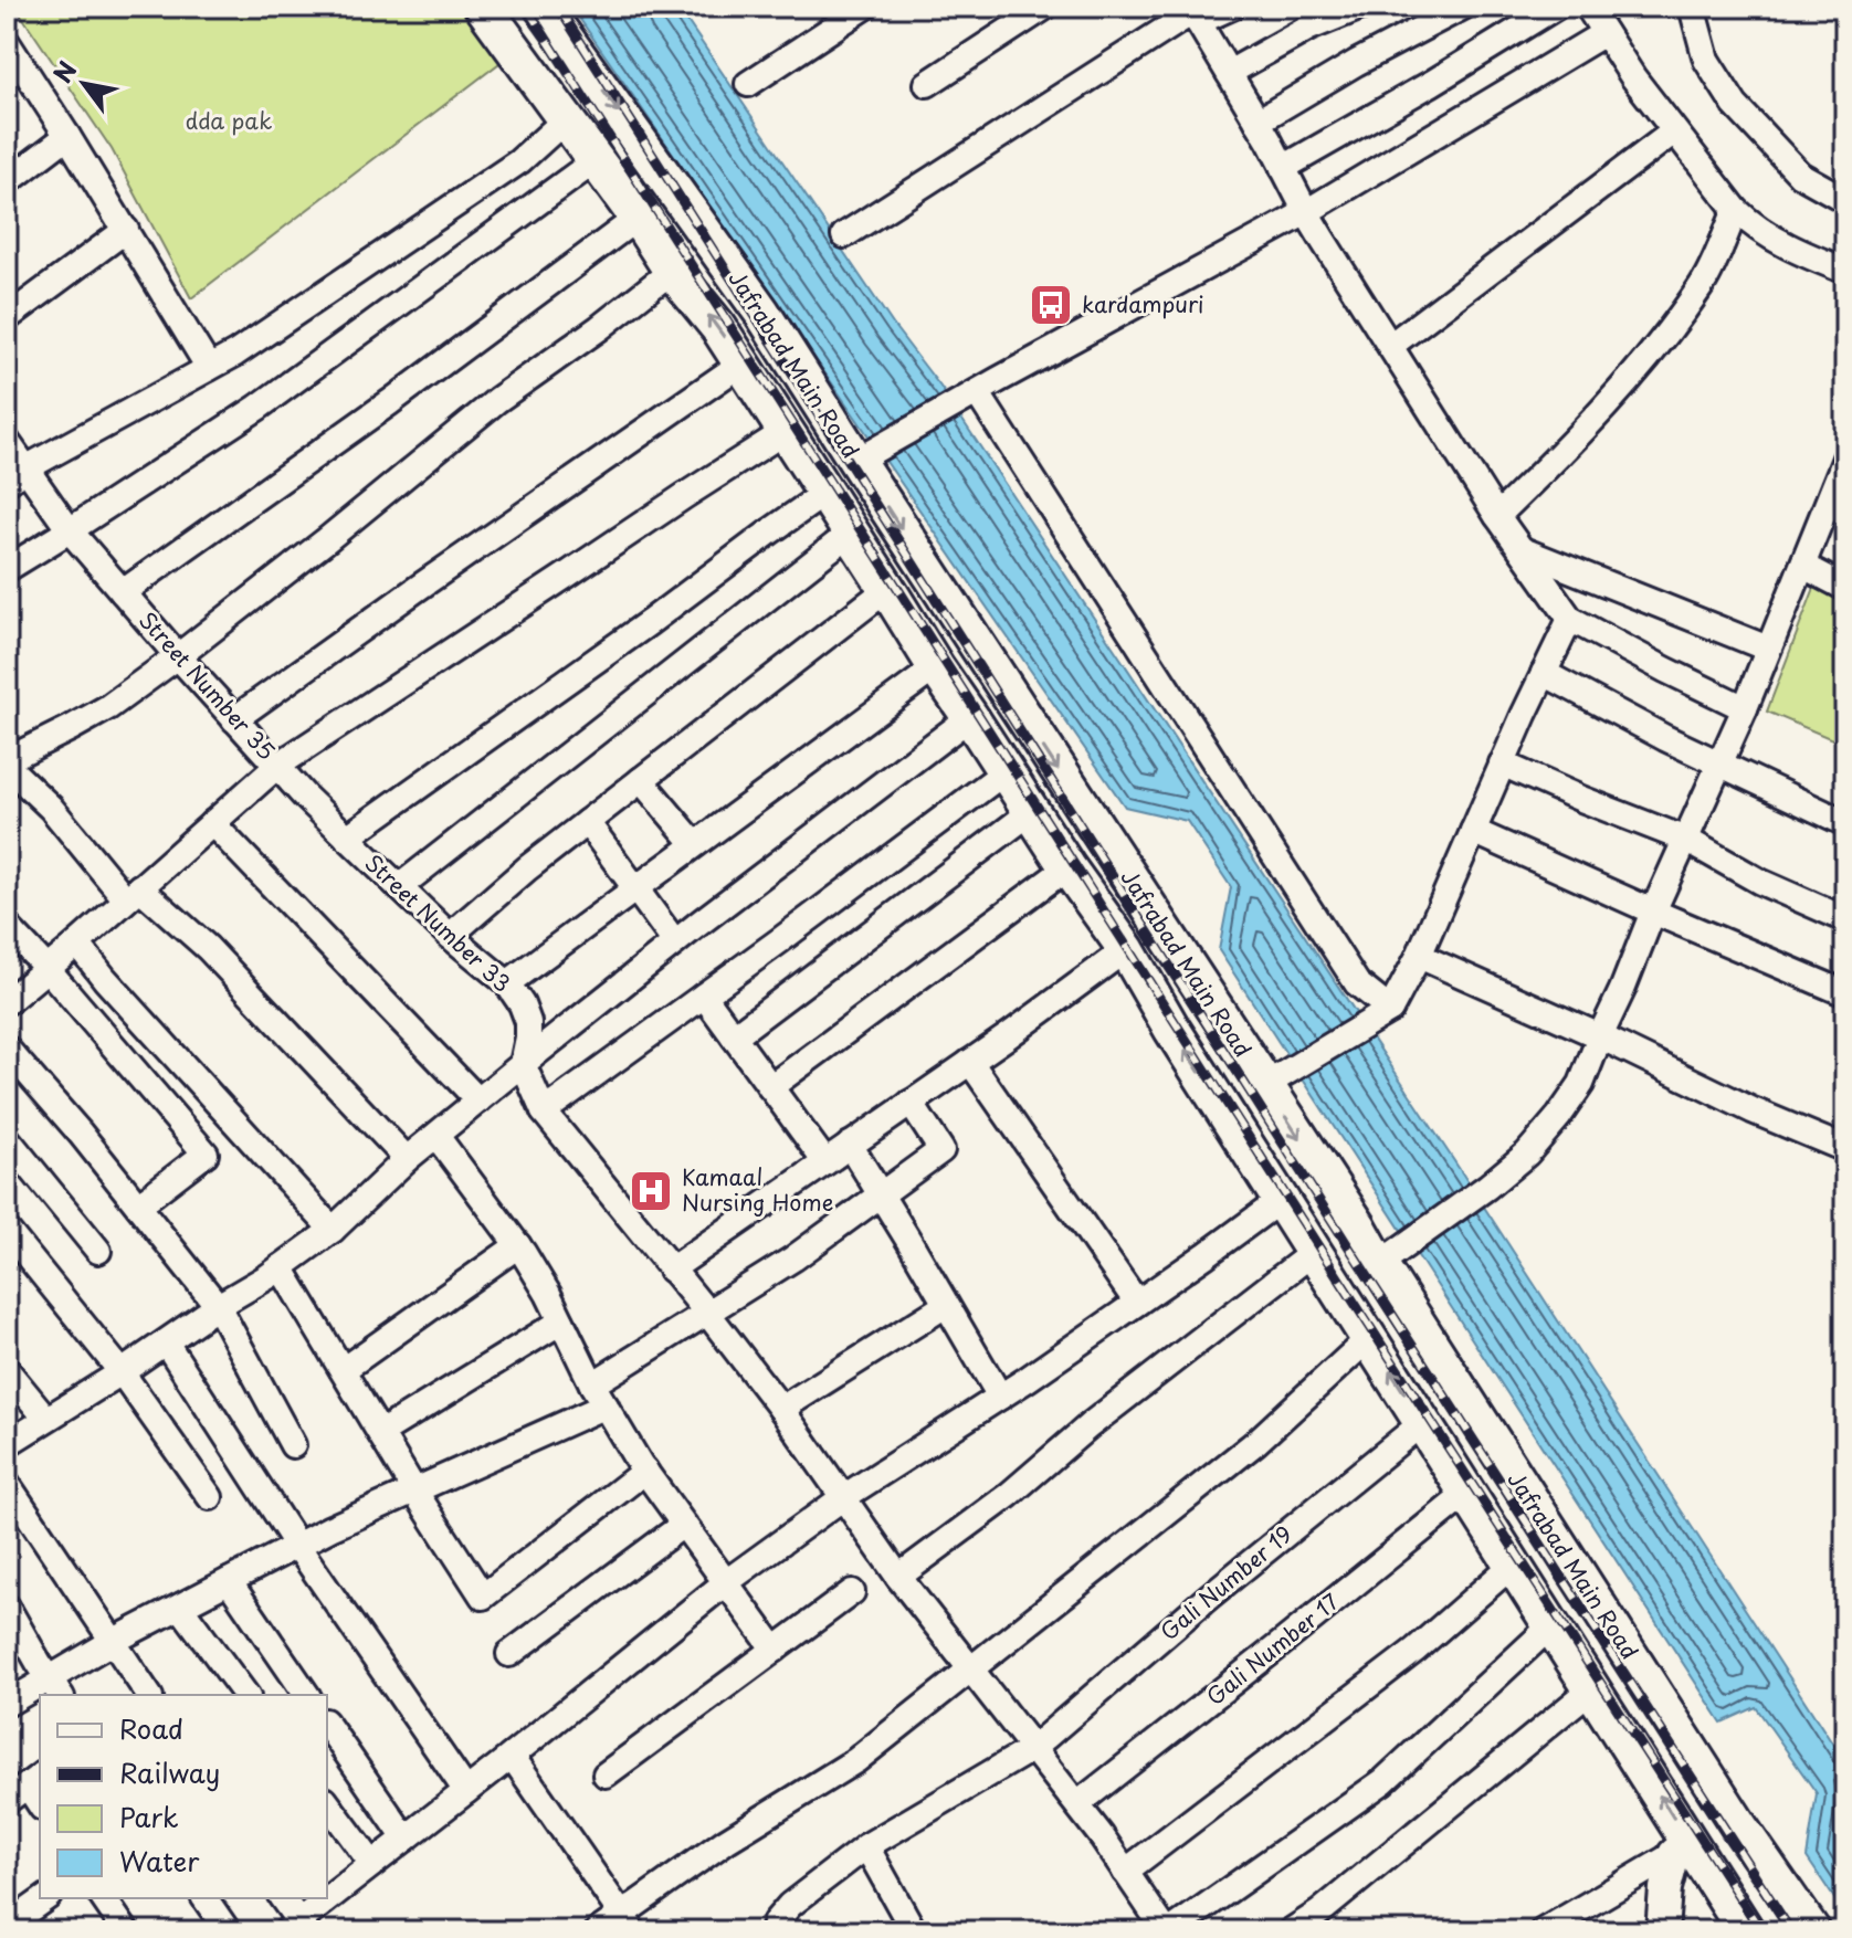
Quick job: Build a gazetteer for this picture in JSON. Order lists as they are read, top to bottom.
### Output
{
  "streets": {
    "main road": ["Jafrabad Main Road"],
    "street": [
      "Street Number 35",
      "Street Number 33",
      "Gali Number 19",
      "Gali Number 17"
    ]
  },
  "crossings": [
    ["Jafrabad Main Road", "Gali Number 19"],
    ["Jafrabad Main Road", "Gali Number 17"],
    ["Street Number 35", "Street Number 33"]
  ],
  "parks": ["dda pak"],
  "places": {
    "bus stop": ["kardampuri"],
    "hospital": ["Kamaal Nursing Home"]
  },
  "legend": [
    "Road",
    "Railway",
    "Park",
    "Water"
  ],
  "north": "top left"
}
